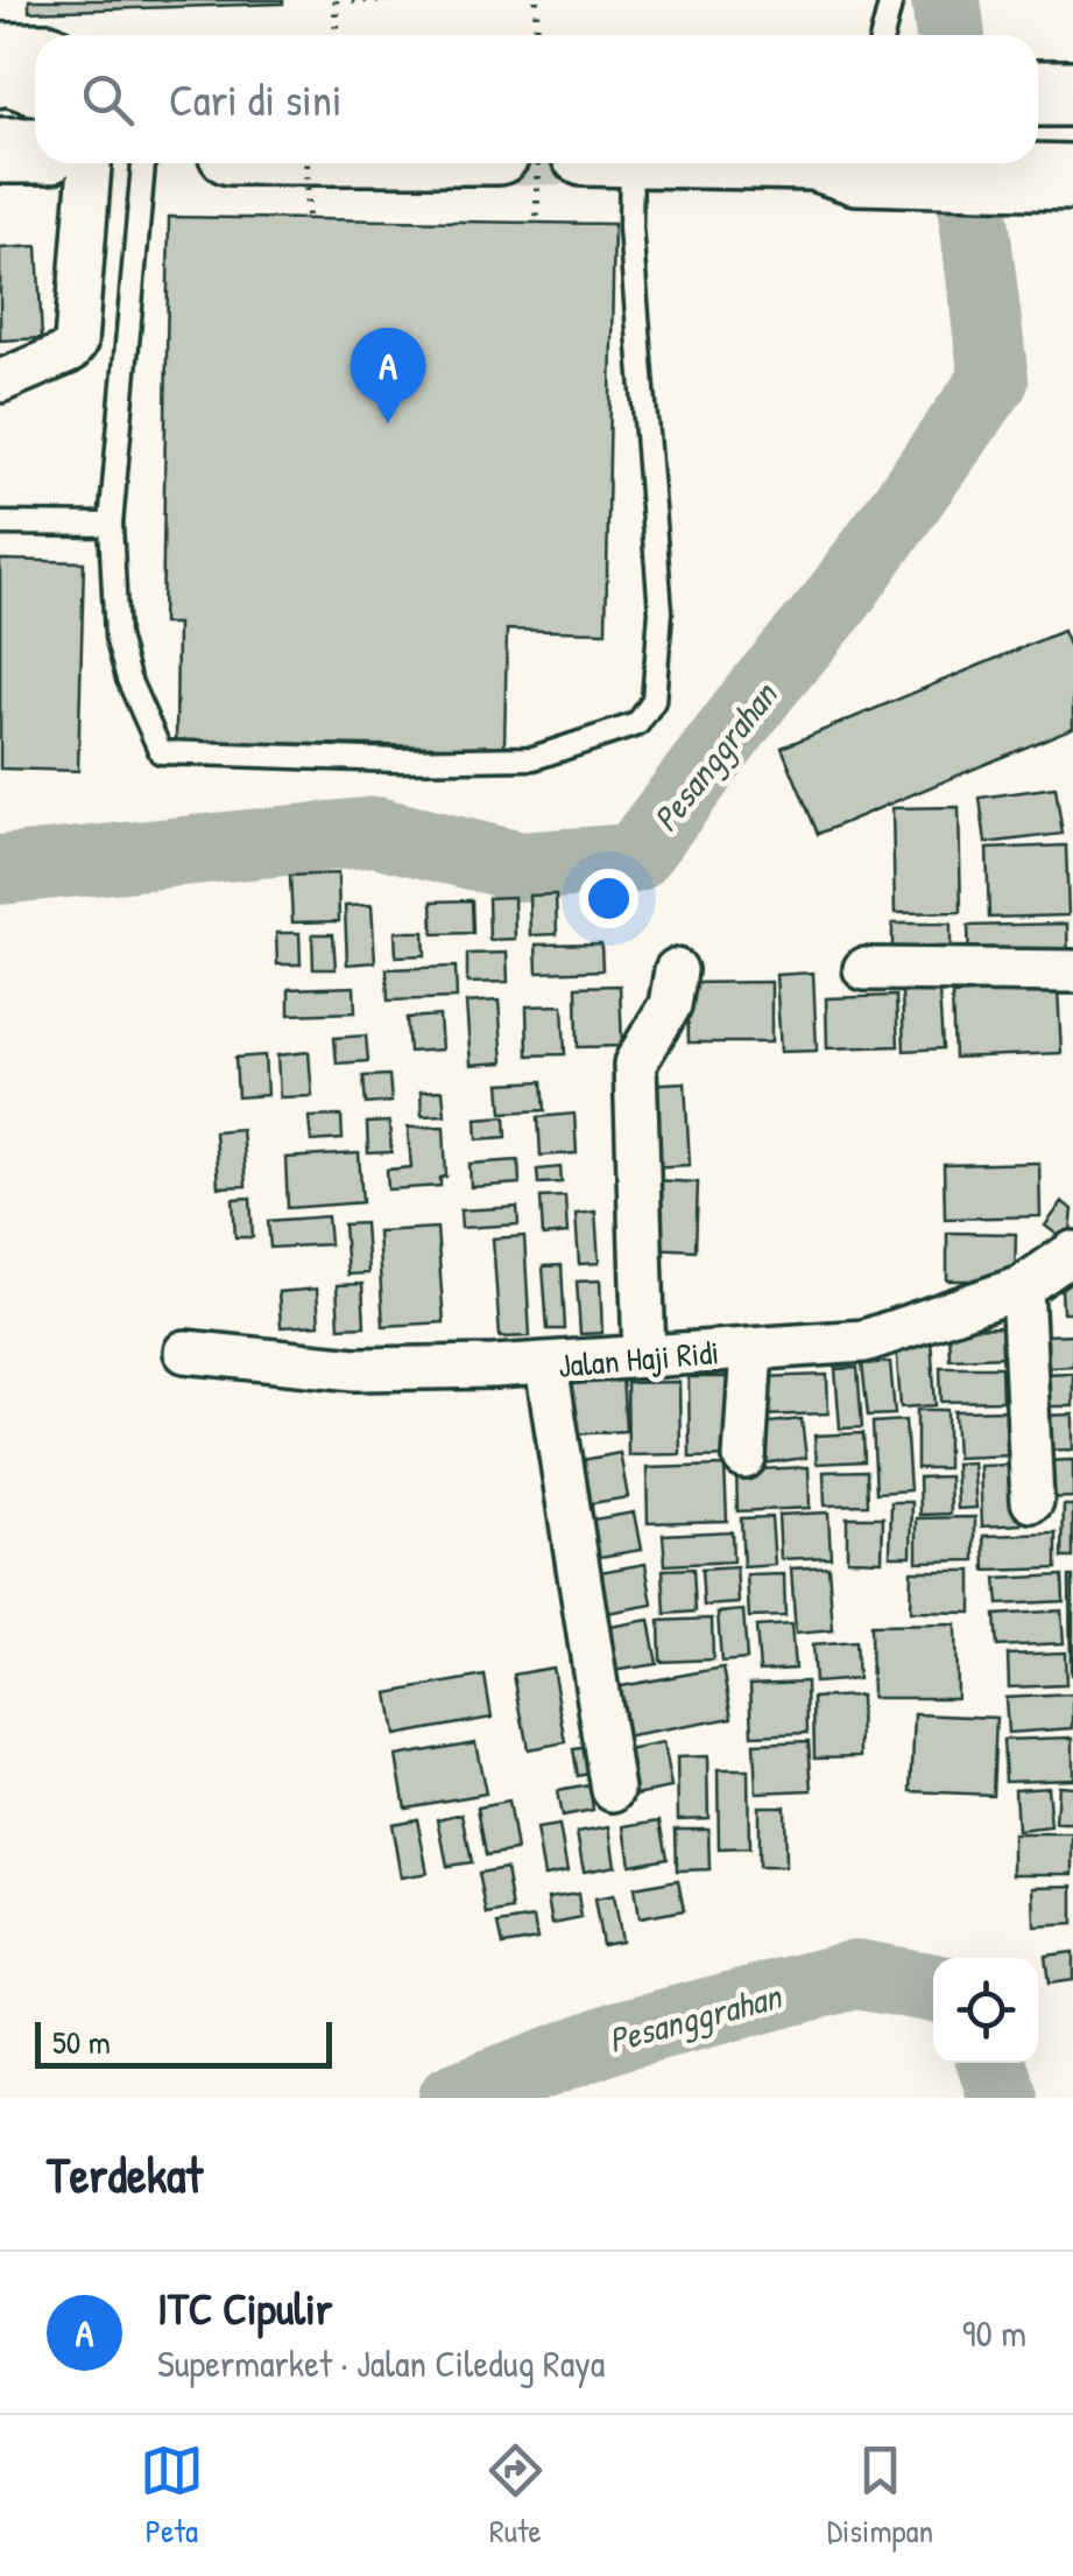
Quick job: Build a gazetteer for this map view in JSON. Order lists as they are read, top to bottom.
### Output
{
  "streets": {
    "street": ["Jalan Haji Ridi"]
  },
  "water": ["Pesanggrahan"],
  "scale_bar": "50 m",
  "page": {
    "search": "Cari di sini",
    "pins": "A",
    "scale": "50 m",
    "heading": "Terdekat",
    "list": [
      {
        "mark": "A",
        "name": "ITC Cipulir",
        "note": "Supermarket · Jalan Ciledug Raya",
        "value": "90 m"
      }
    ],
    "nav": ["Peta", "Rute", "Disimpan"]
  }
}
